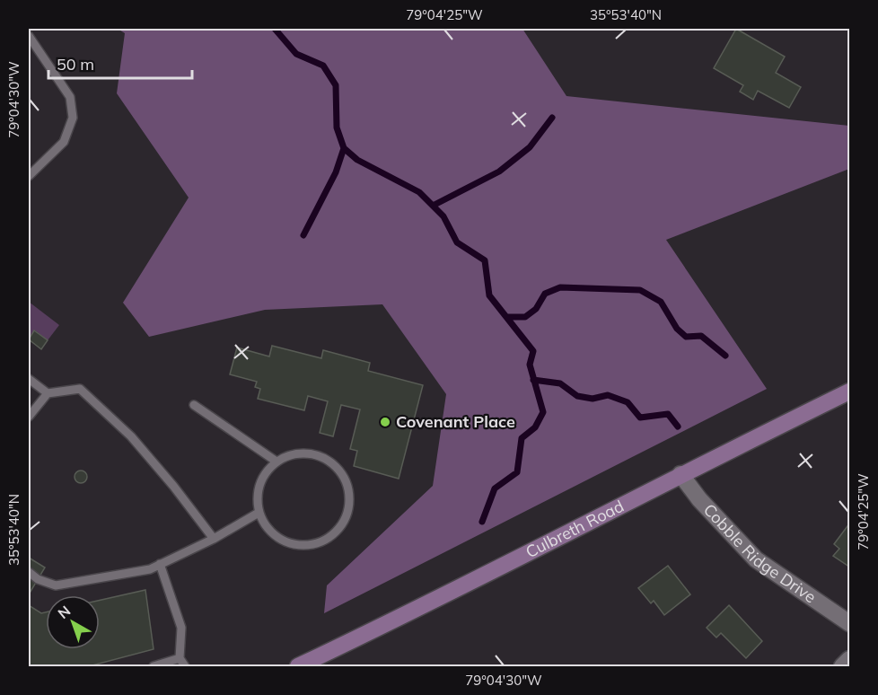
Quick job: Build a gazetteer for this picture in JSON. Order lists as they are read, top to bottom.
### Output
{
  "streets": {
    "street": ["Culbreth Road", "Cobble Ridge Drive"]
  },
  "crossings": [
    ["Culbreth Road", "Cobble Ridge Drive"]
  ],
  "places": ["Covenant Place"],
  "scale_bar": "50 m",
  "north": "top left",
  "coordinates": ["79°04'25\"W", "35°53'40\"N", "79°04'30\"W"]
}
